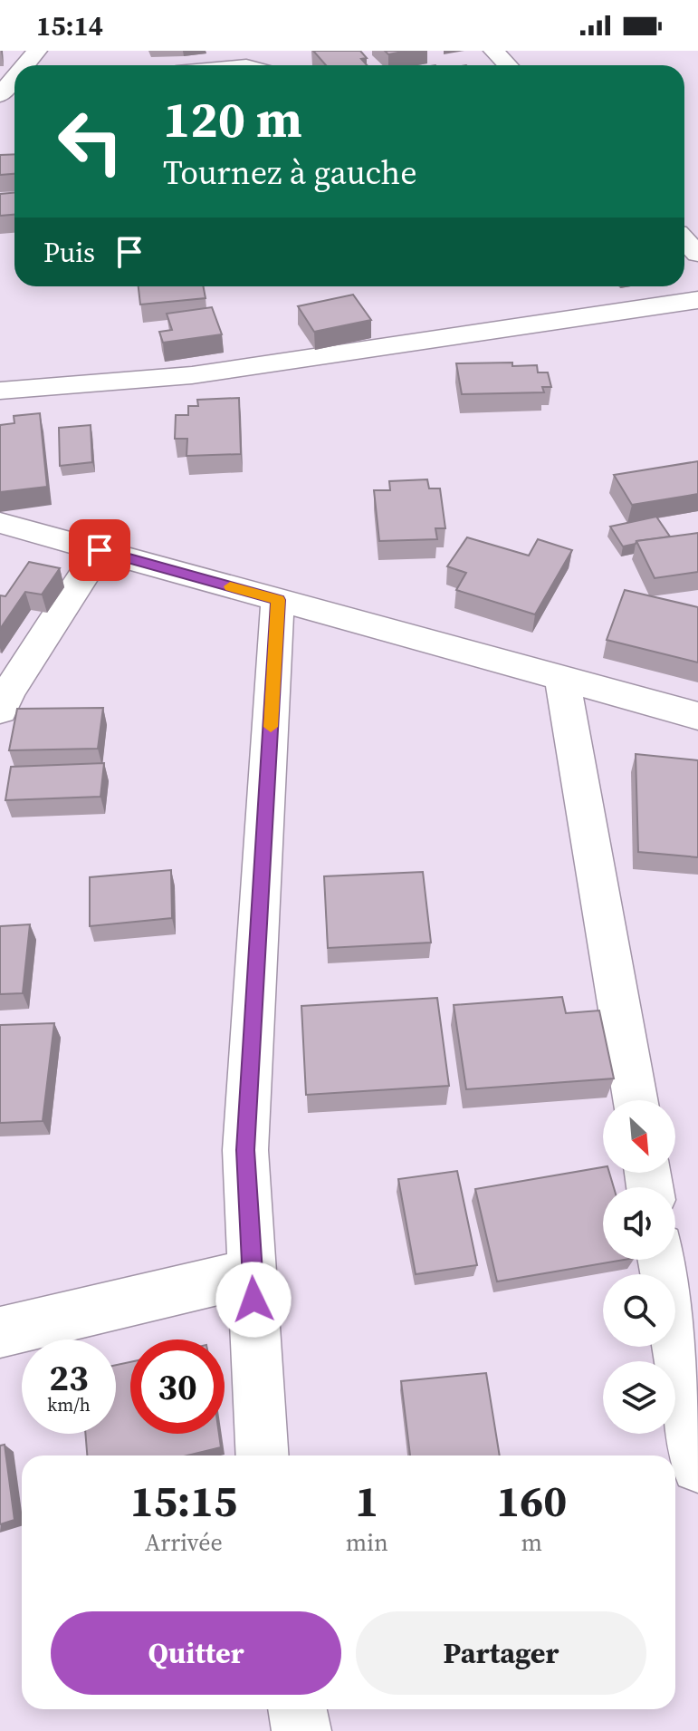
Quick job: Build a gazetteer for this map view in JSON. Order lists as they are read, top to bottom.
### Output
{
  "north": "bottom right",
  "page": {
    "status": "15:14",
    "turn": ["120 m", "Tournez à gauche"],
    "then": "Puis",
    "speed": "23 km/h",
    "limit": "30",
    "eta": [
      "15:15",
      "Arrivée",
      "1",
      "min",
      "160",
      "m"
    ],
    "buttons": ["Quitter", "Partager"]
  }
}
